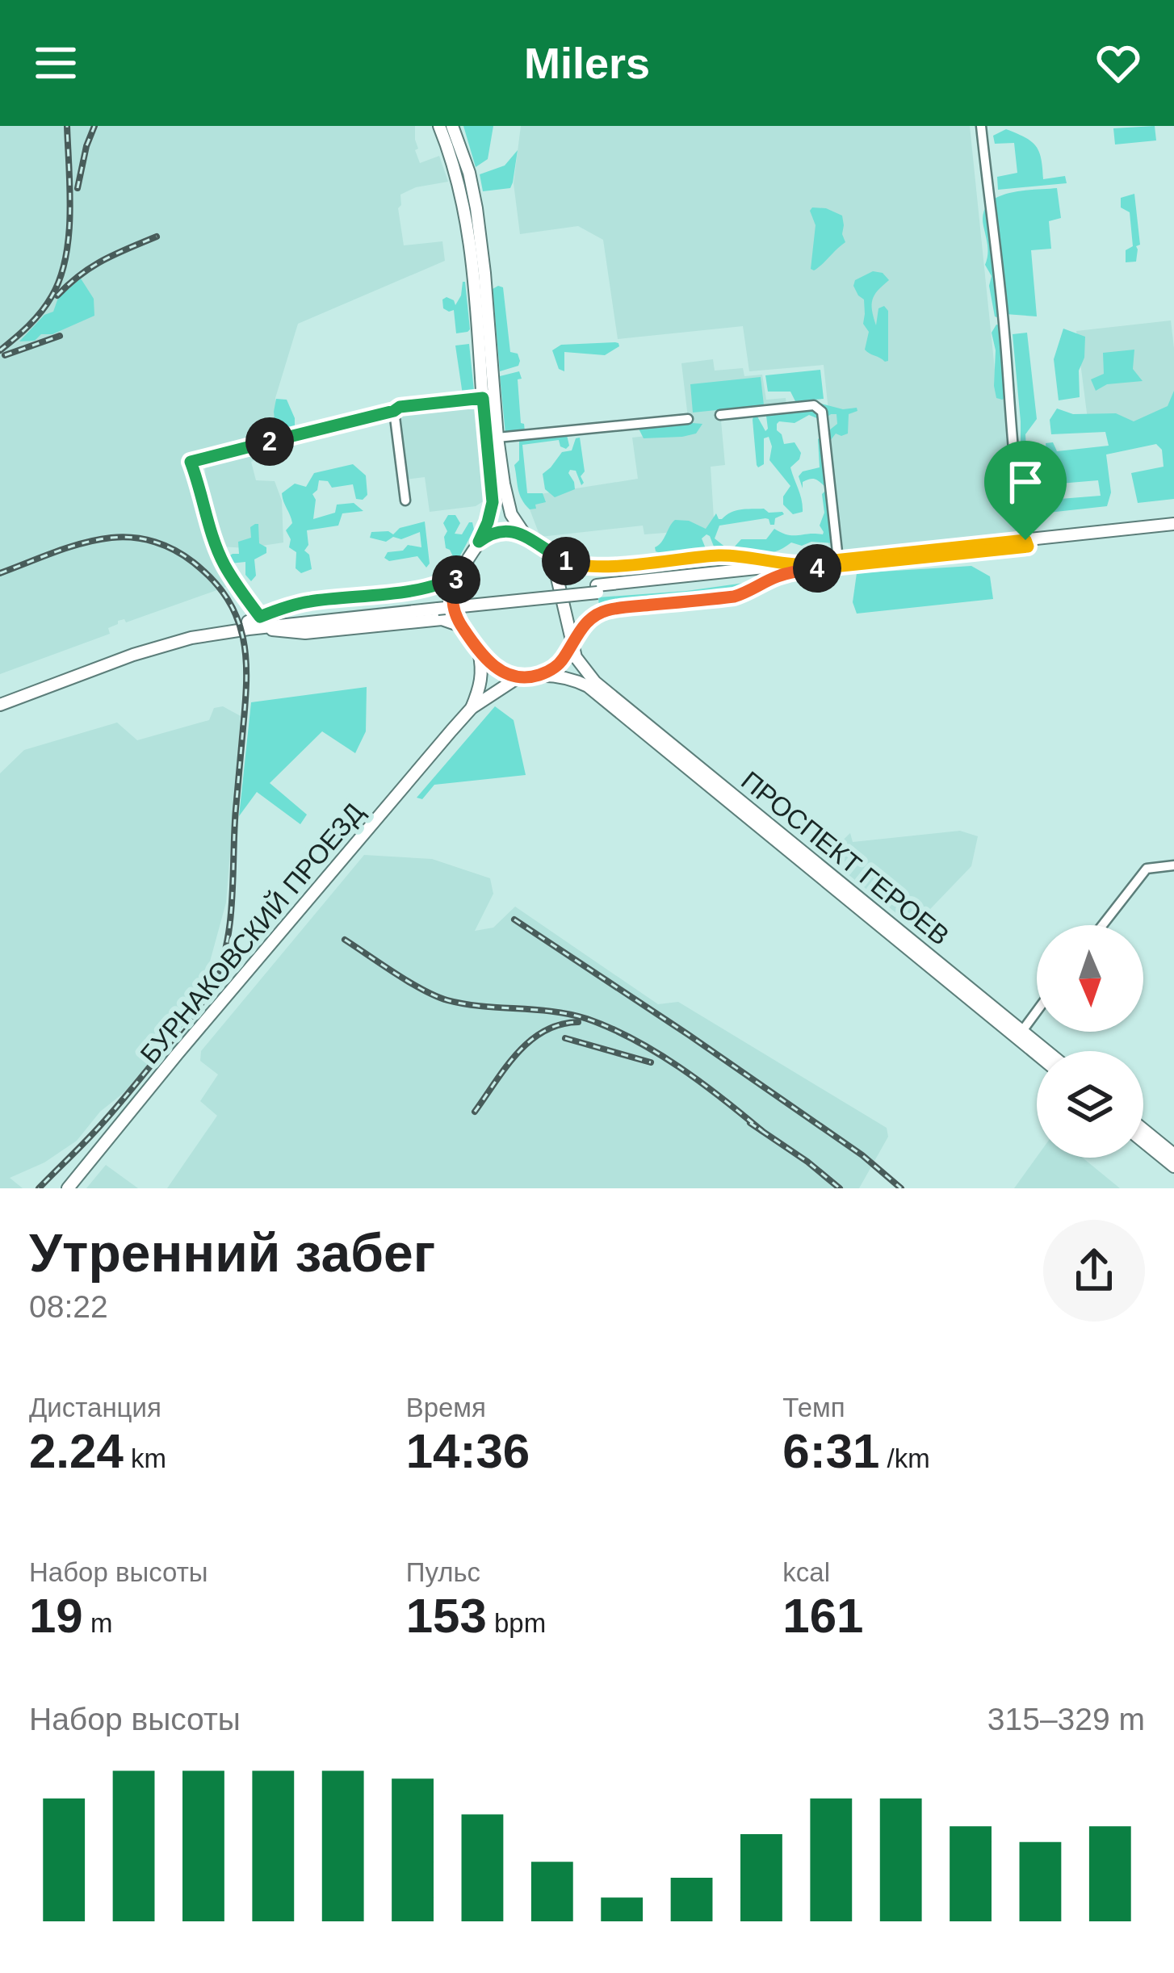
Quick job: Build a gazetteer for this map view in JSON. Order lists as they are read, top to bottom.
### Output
{
  "streets": {
    "main road": ["ПРОСПЕКТ ГЕРОЕВ", "БУРНАКОВСКИЙ ПРОЕЗД"]
  },
  "north": "bottom",
  "page": {
    "header": "Milers",
    "pins": [
      "2",
      "1",
      "4",
      "3"
    ],
    "heading": ["Утренний забег", "08:22"],
    "stats": [
      ["Дистанция", "2.24 km"],
      ["Время", "14:36"],
      ["Темп", "6:31 /km"],
      ["Набор высоты", "19 m"],
      ["Пульс", "153 bpm"],
      ["kcal", "161"]
    ],
    "chart": ["Набор высоты", "315–329 m"]
  }
}
